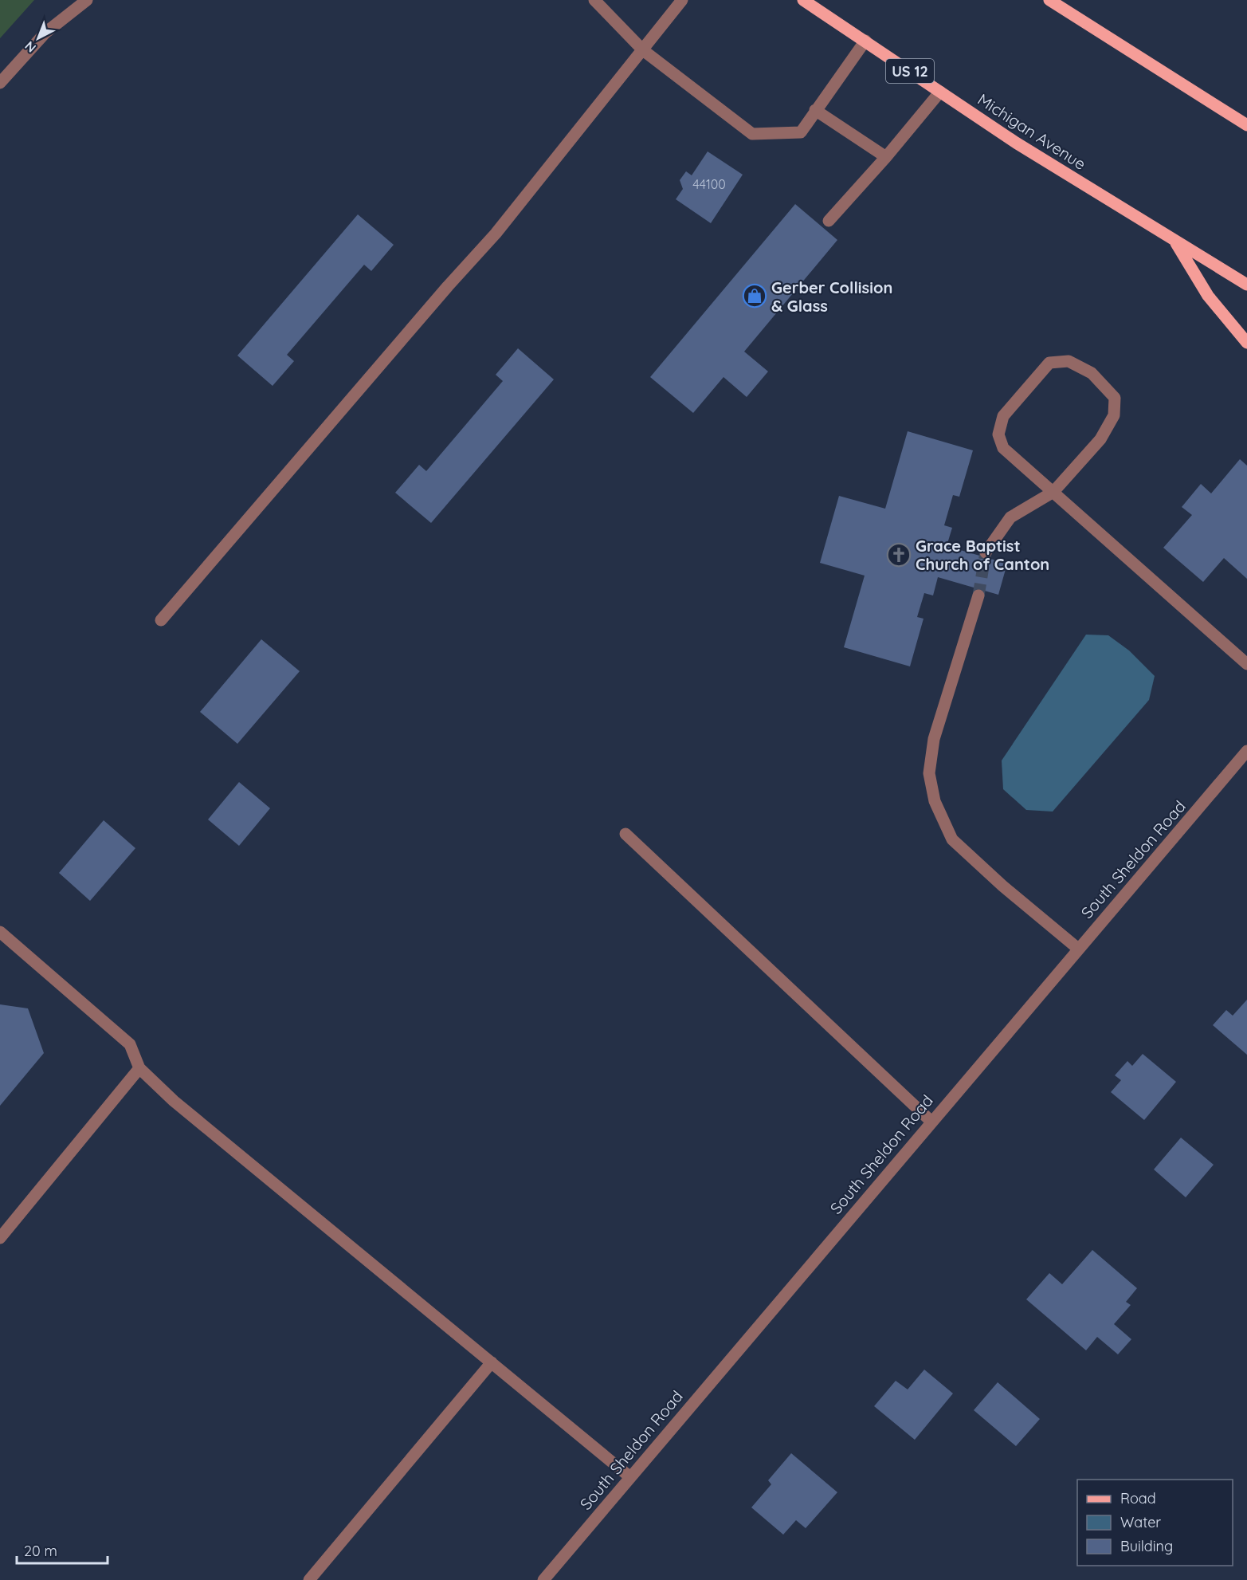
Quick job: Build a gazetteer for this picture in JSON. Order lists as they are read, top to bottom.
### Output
{
  "streets": {
    "main road": ["US 12", "Michigan Avenue"],
    "street": ["South Sheldon Road"]
  },
  "places": {
    "shop": ["Gerber Collision & Glass"],
    "church": ["Grace Baptist Church of Canton"]
  },
  "house_numbers": ["44100"],
  "legend": ["Road", "Water", "Building"],
  "scale_bar": "20 m",
  "north": "bottom left"
}
